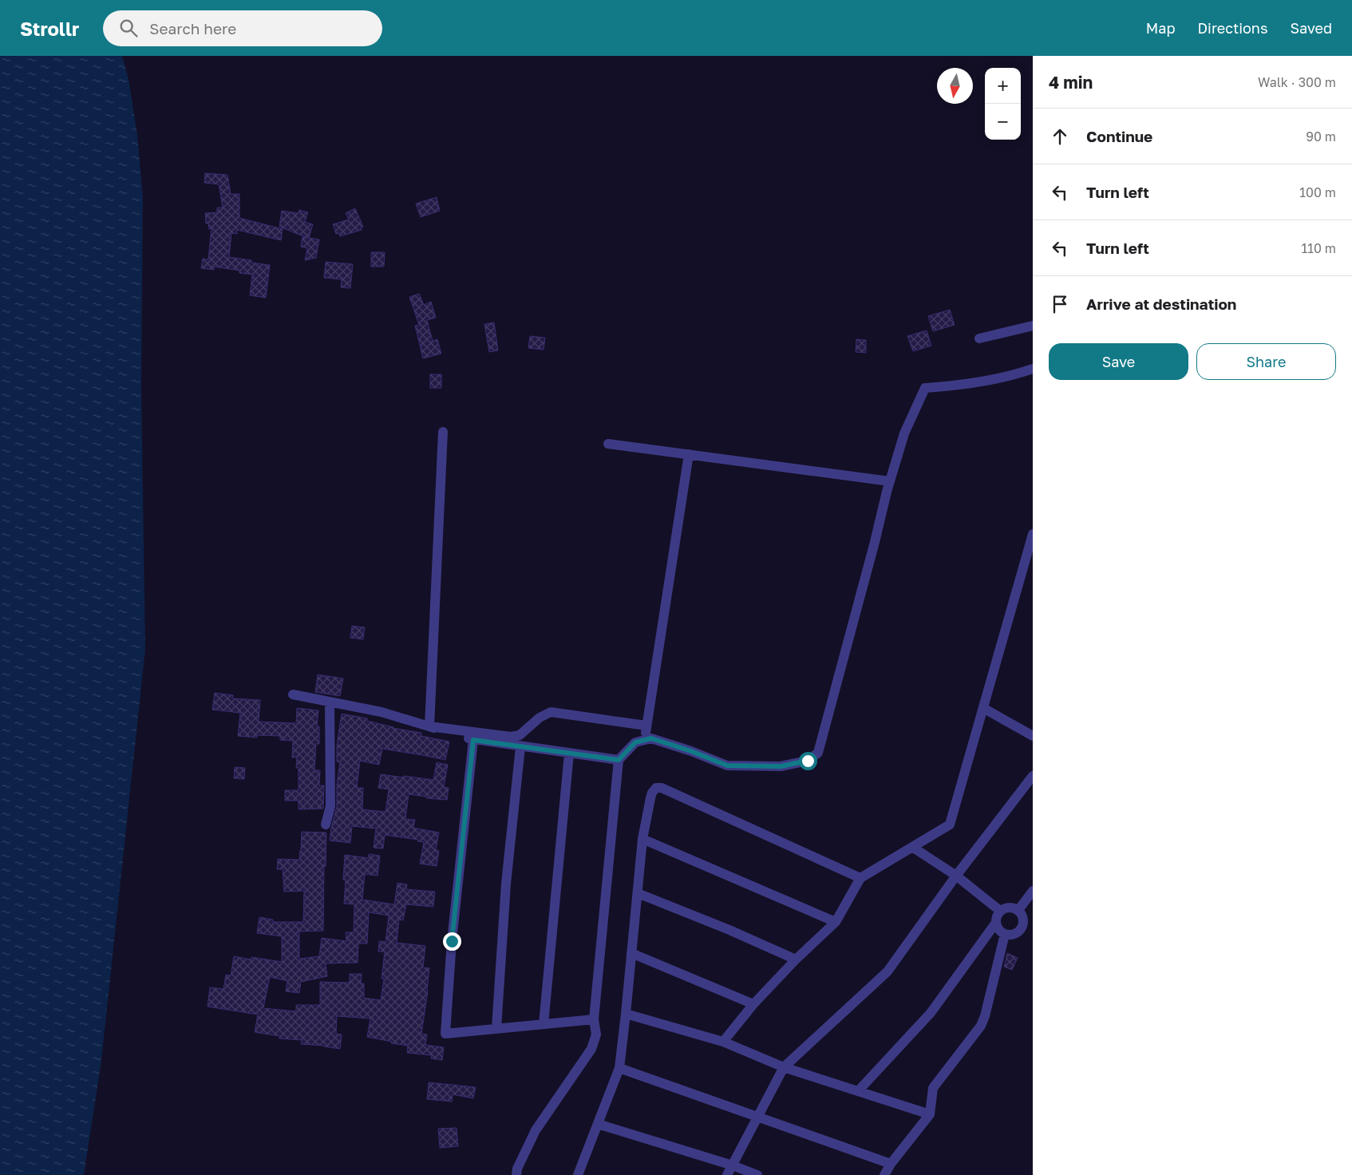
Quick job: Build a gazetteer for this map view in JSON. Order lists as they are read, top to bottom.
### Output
{
  "north": "bottom",
  "page": {
    "header": "Strollr",
    "search": "Search here",
    "nav": ["Map", "Directions", "Saved"],
    "heading": ["4 min", "Walk · 300 m"],
    "map_buttons": ["+", "−"],
    "list": [
      ["Continue", "90 m"],
      ["Turn left", "100 m"],
      ["Turn left", "110 m"],
      "Arrive at destination"
    ],
    "buttons": ["Save", "Share"]
  }
}
